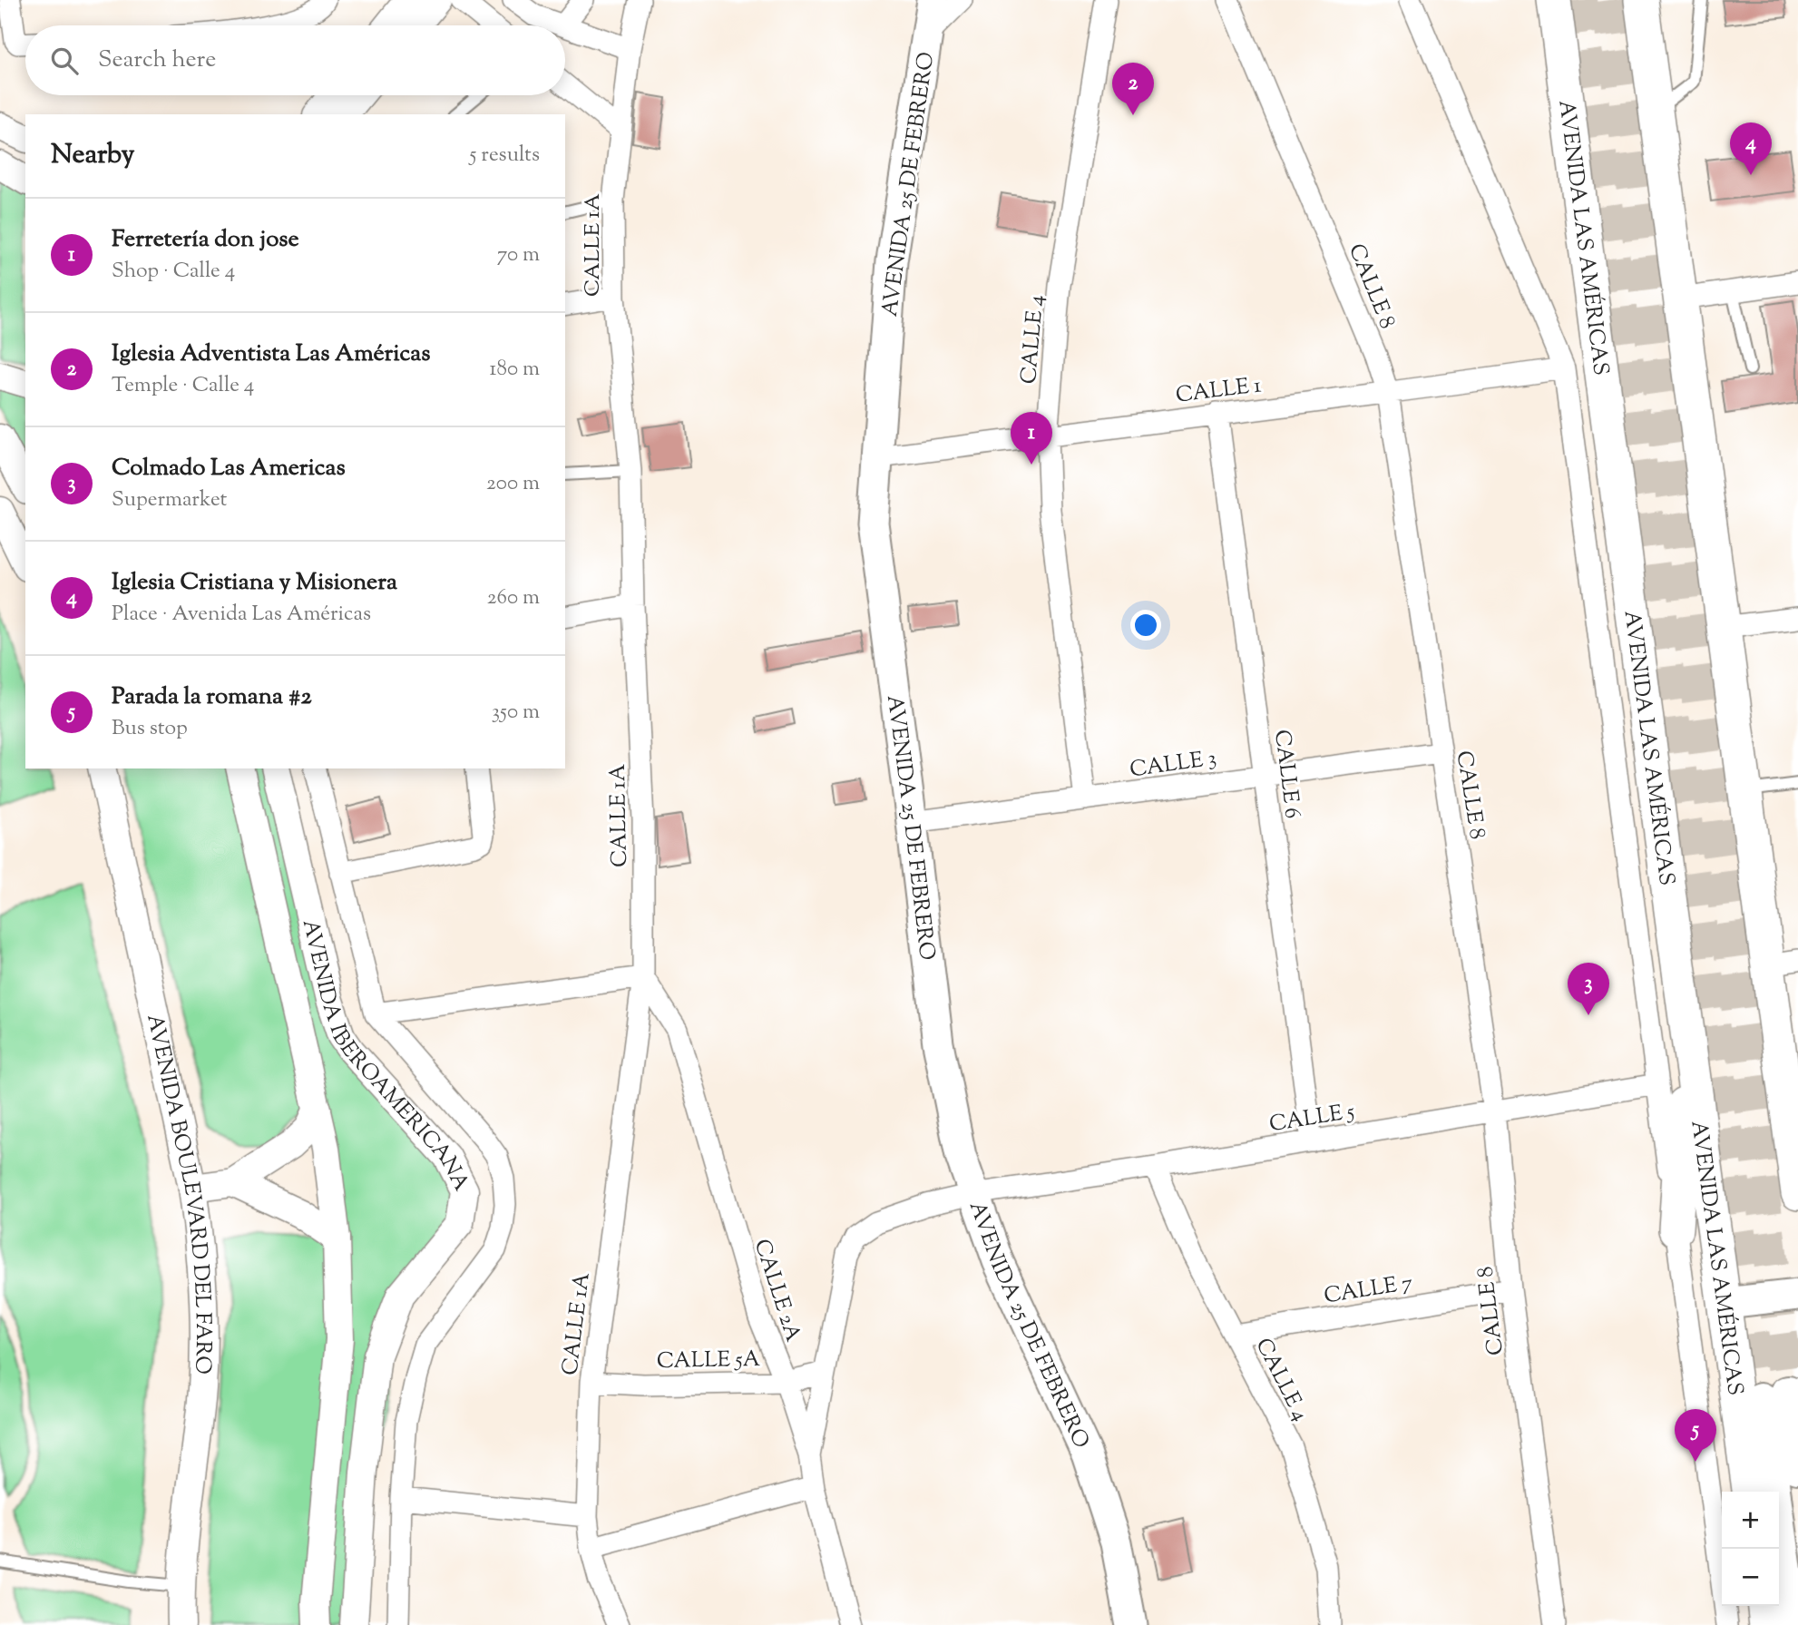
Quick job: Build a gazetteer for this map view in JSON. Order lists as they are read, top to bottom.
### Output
{
  "streets": {
    "main road": ["AVENIDA 25 DE FEBRERO", "AVENIDA LAS AMÉRICAS"],
    "street": [
      "CALLE 1A",
      "CALLE 8",
      "CALLE 4",
      "CALLE 1",
      "CALLE 3",
      "CALLE 6",
      "AVENIDA IBEROAMERICANA",
      "CALLE 5",
      "AVENIDA BOULEVARD DEL FARO",
      "CALLE 7",
      "CALLE 2A",
      "CALLE 5A"
    ]
  },
  "crossings": [
    ["AVENIDA 25 DE FEBRERO", "CALLE 1"],
    ["AVENIDA 25 DE FEBRERO", "CALLE 3"],
    ["AVENIDA 25 DE FEBRERO", "CALLE 5"],
    ["CALLE 1A", "CALLE 2A"],
    ["CALLE 1A", "CALLE 5A"],
    ["CALLE 8", "CALLE 1"],
    ["CALLE 8", "CALLE 3"],
    ["CALLE 8", "CALLE 5"],
    ["CALLE 8", "CALLE 7"],
    ["CALLE 4", "CALLE 1"],
    ["CALLE 4", "CALLE 3"],
    ["CALLE 4", "CALLE 5"],
    ["CALLE 4", "CALLE 7"],
    ["CALLE 1", "CALLE 6"],
    ["CALLE 3", "CALLE 6"],
    ["CALLE 6", "CALLE 5"],
    ["CALLE 2A", "CALLE 5A"]
  ],
  "page": {
    "search": "Search here",
    "pins": [
      "2",
      "4",
      "1",
      "3",
      "5"
    ],
    "heading": ["Nearby", "5 results"],
    "list": [
      {
        "mark": "1",
        "name": "Ferretería don jose",
        "note": "Shop · Calle 4",
        "value": "70 m"
      },
      {
        "mark": "2",
        "name": "Iglesia Adventista Las Américas",
        "note": "Temple · Calle 4",
        "value": "180 m"
      },
      {
        "mark": "3",
        "name": "Colmado Las Americas",
        "note": "Supermarket",
        "value": "200 m"
      },
      {
        "mark": "4",
        "name": "Iglesia Cristiana y Misionera",
        "note": "Place · Avenida Las Américas",
        "value": "260 m"
      },
      {
        "mark": "5",
        "name": "Parada la romana #2",
        "note": "Bus stop",
        "value": "350 m"
      }
    ],
    "map_buttons": ["+", "−"]
  }
}
